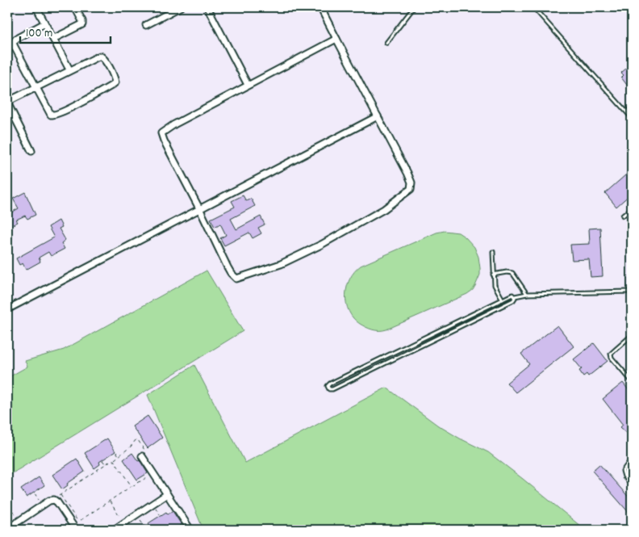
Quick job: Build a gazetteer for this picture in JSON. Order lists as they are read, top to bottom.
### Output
{
  "scale_bar": "100 m"
}
